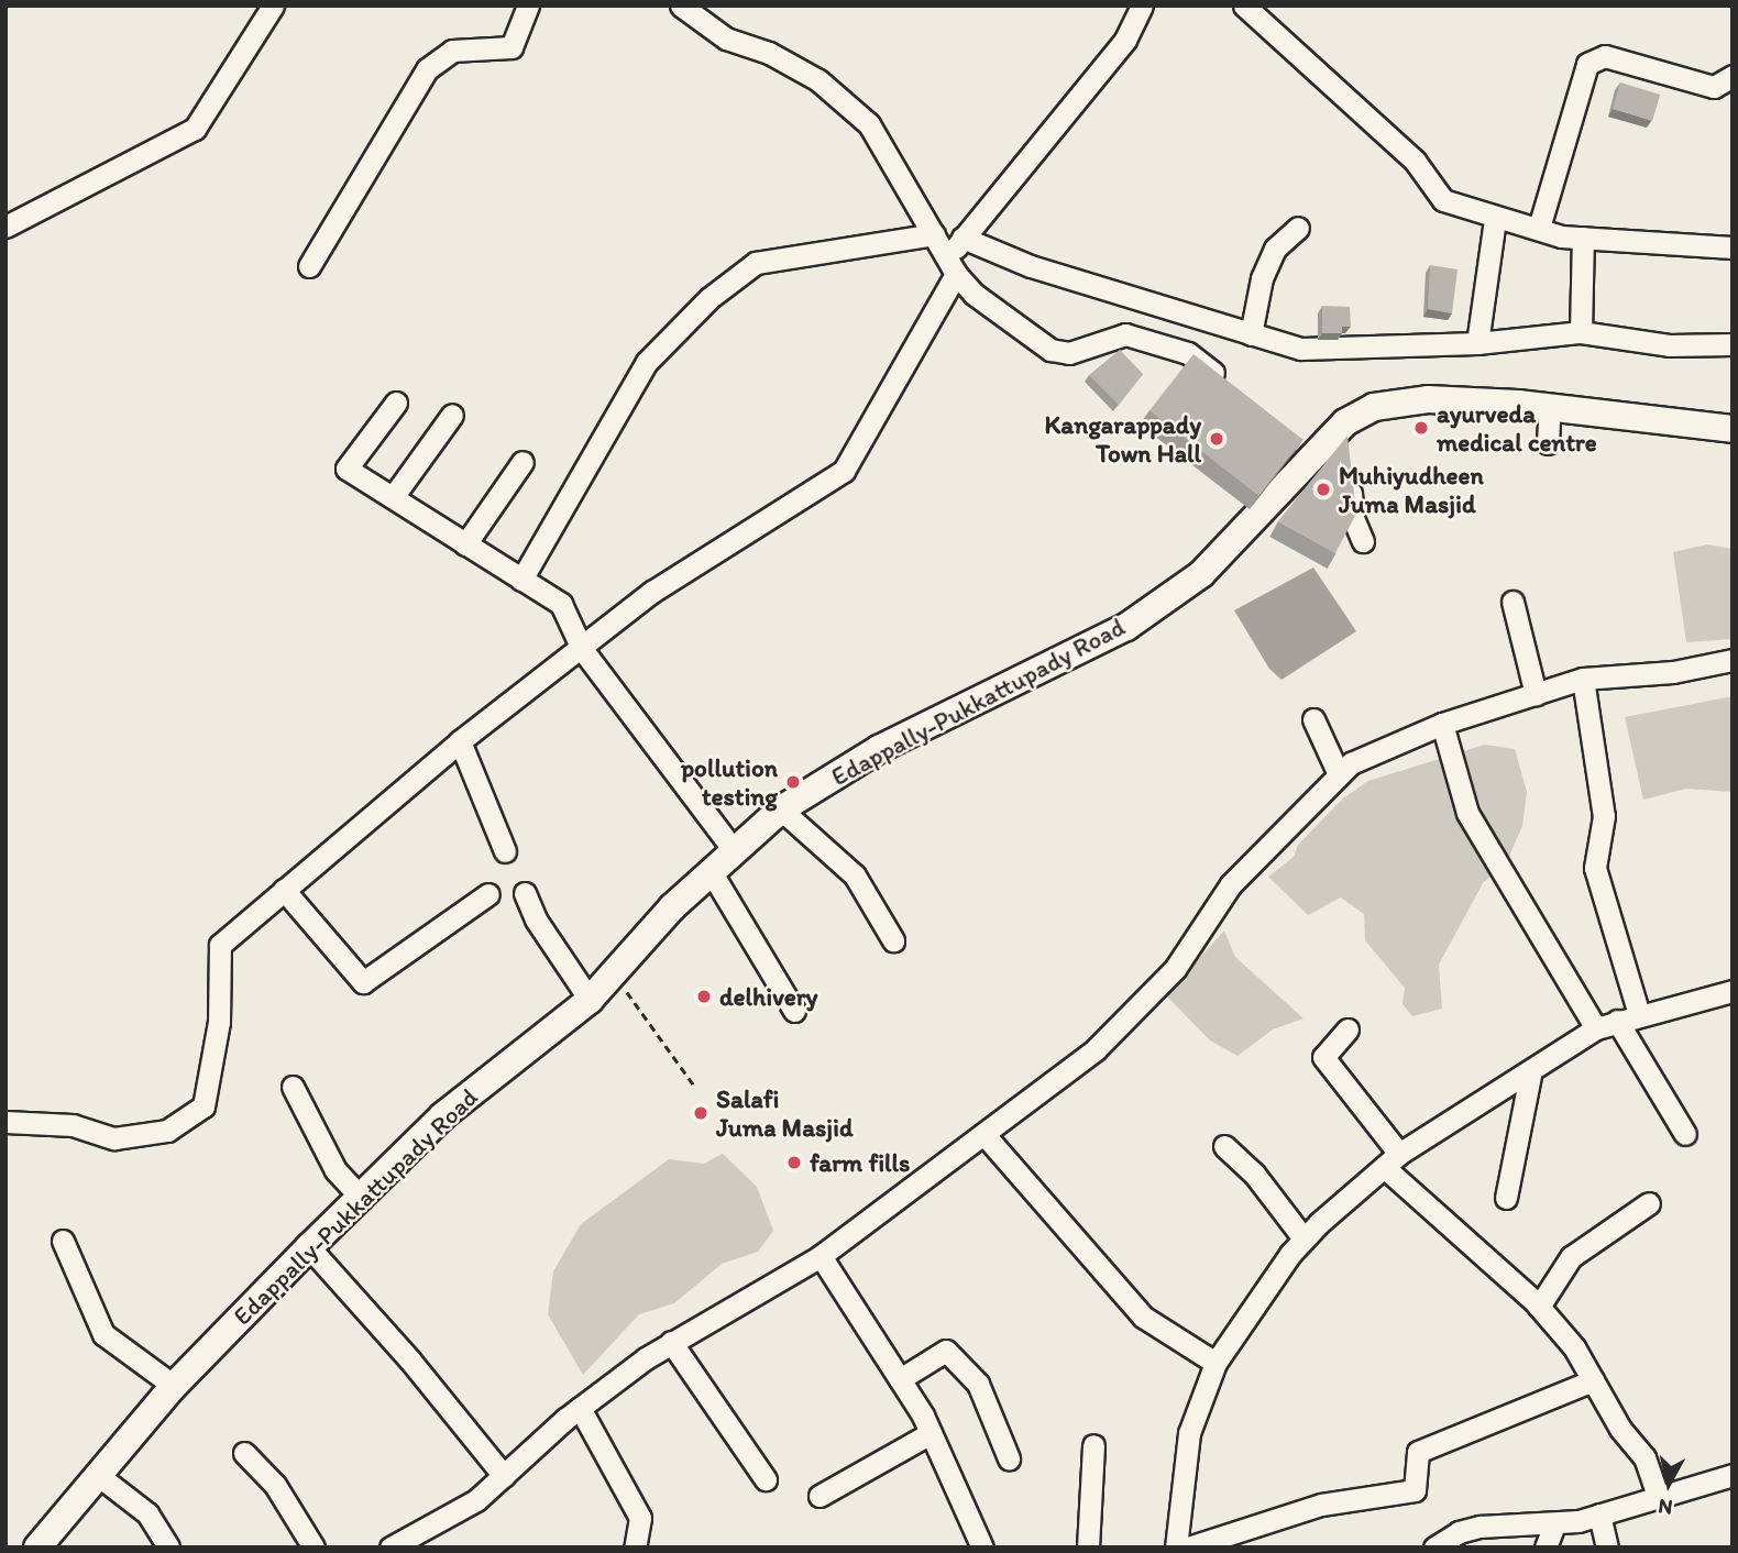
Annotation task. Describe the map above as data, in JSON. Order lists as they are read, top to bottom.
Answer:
{
  "streets": {
    "main road": ["Edappally-Pukkattupady Road"]
  },
  "places": [
    "ayurveda medical centre",
    "Kangarappady Town Hall",
    "Muhiyudheen Juma Masjid",
    "pollution testing",
    "delhivery",
    "Salafi Juma Masjid",
    "farm fills"
  ],
  "north": "bottom"
}
